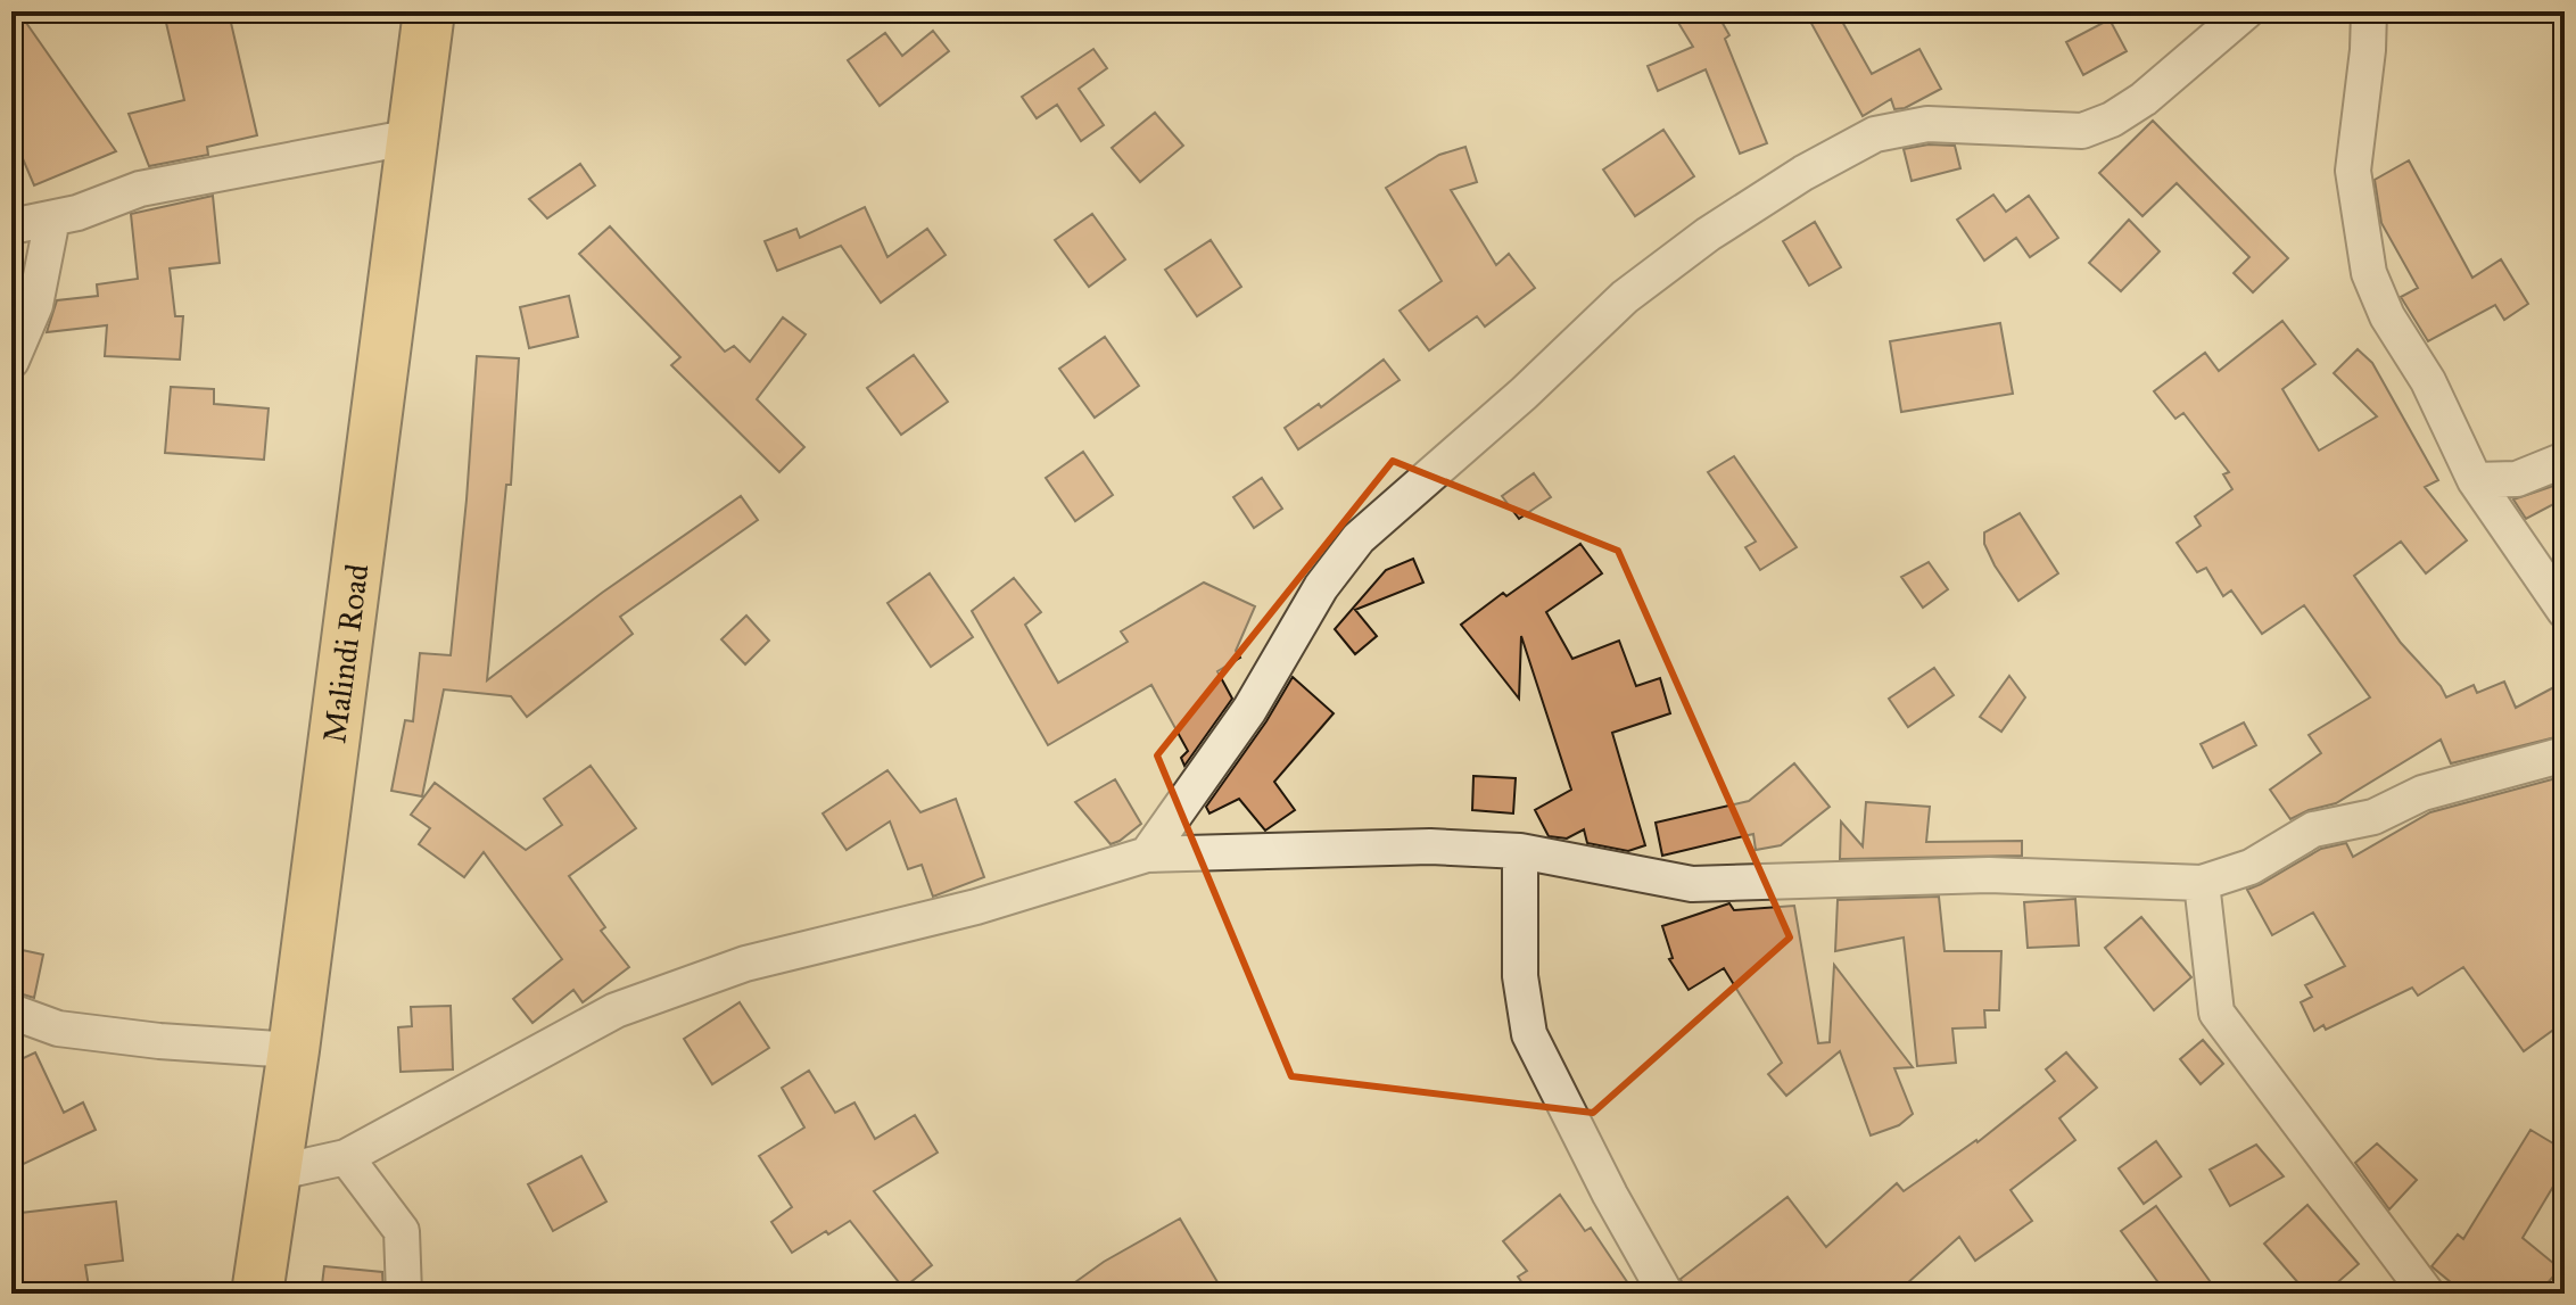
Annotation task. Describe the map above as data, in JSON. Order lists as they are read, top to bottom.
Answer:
{
  "streets": {
    "highway": ["Malindi Road"]
  }
}
